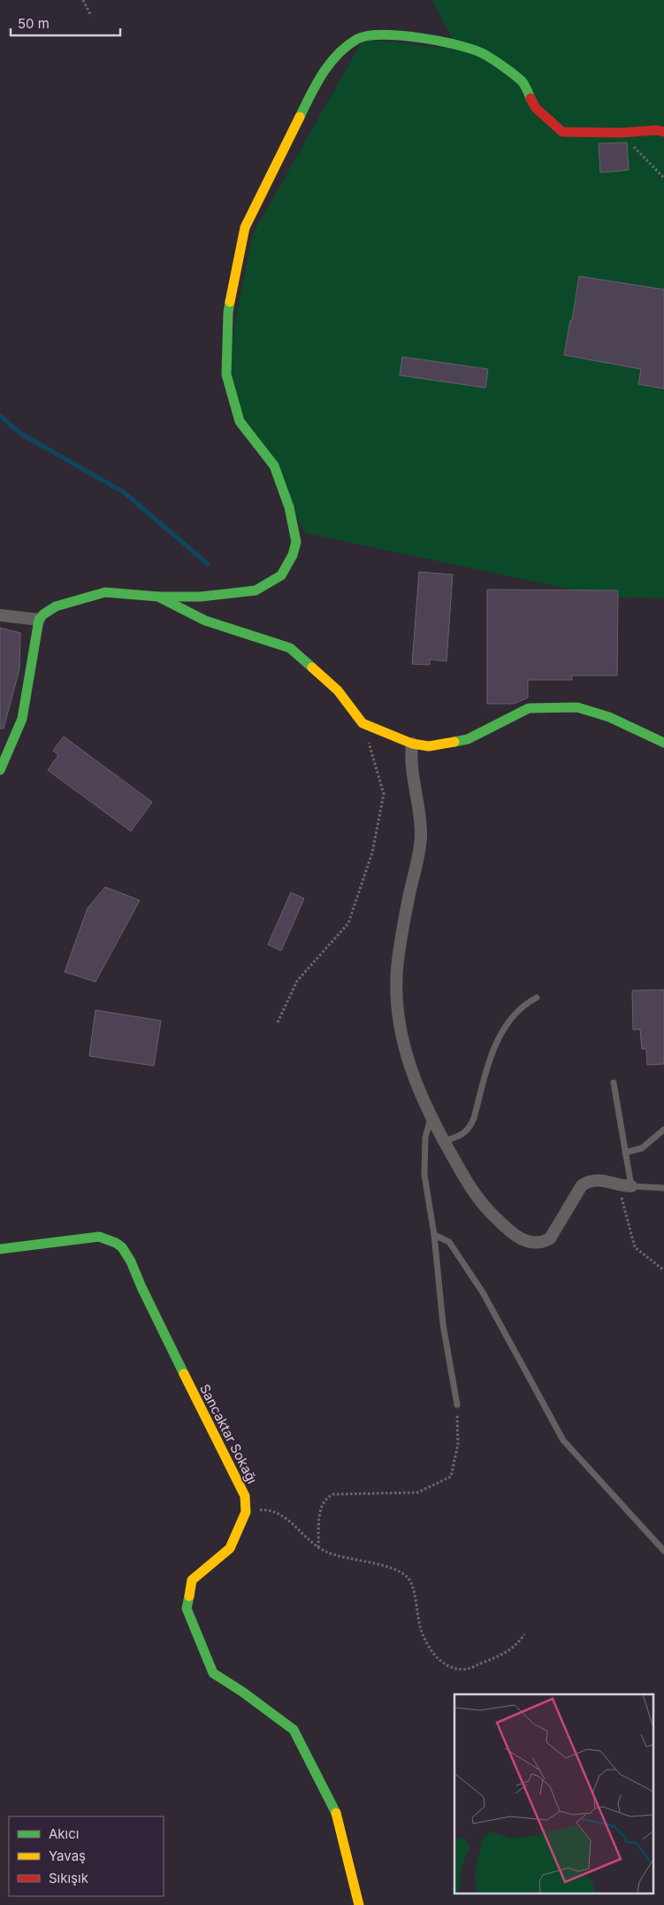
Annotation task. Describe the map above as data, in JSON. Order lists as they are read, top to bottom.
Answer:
{
  "streets": {
    "street": ["Sancaktar Sokağı"]
  },
  "legend": ["Akıcı", "Yavaş", "Sıkışık"],
  "scale_bar": "50 m"
}
